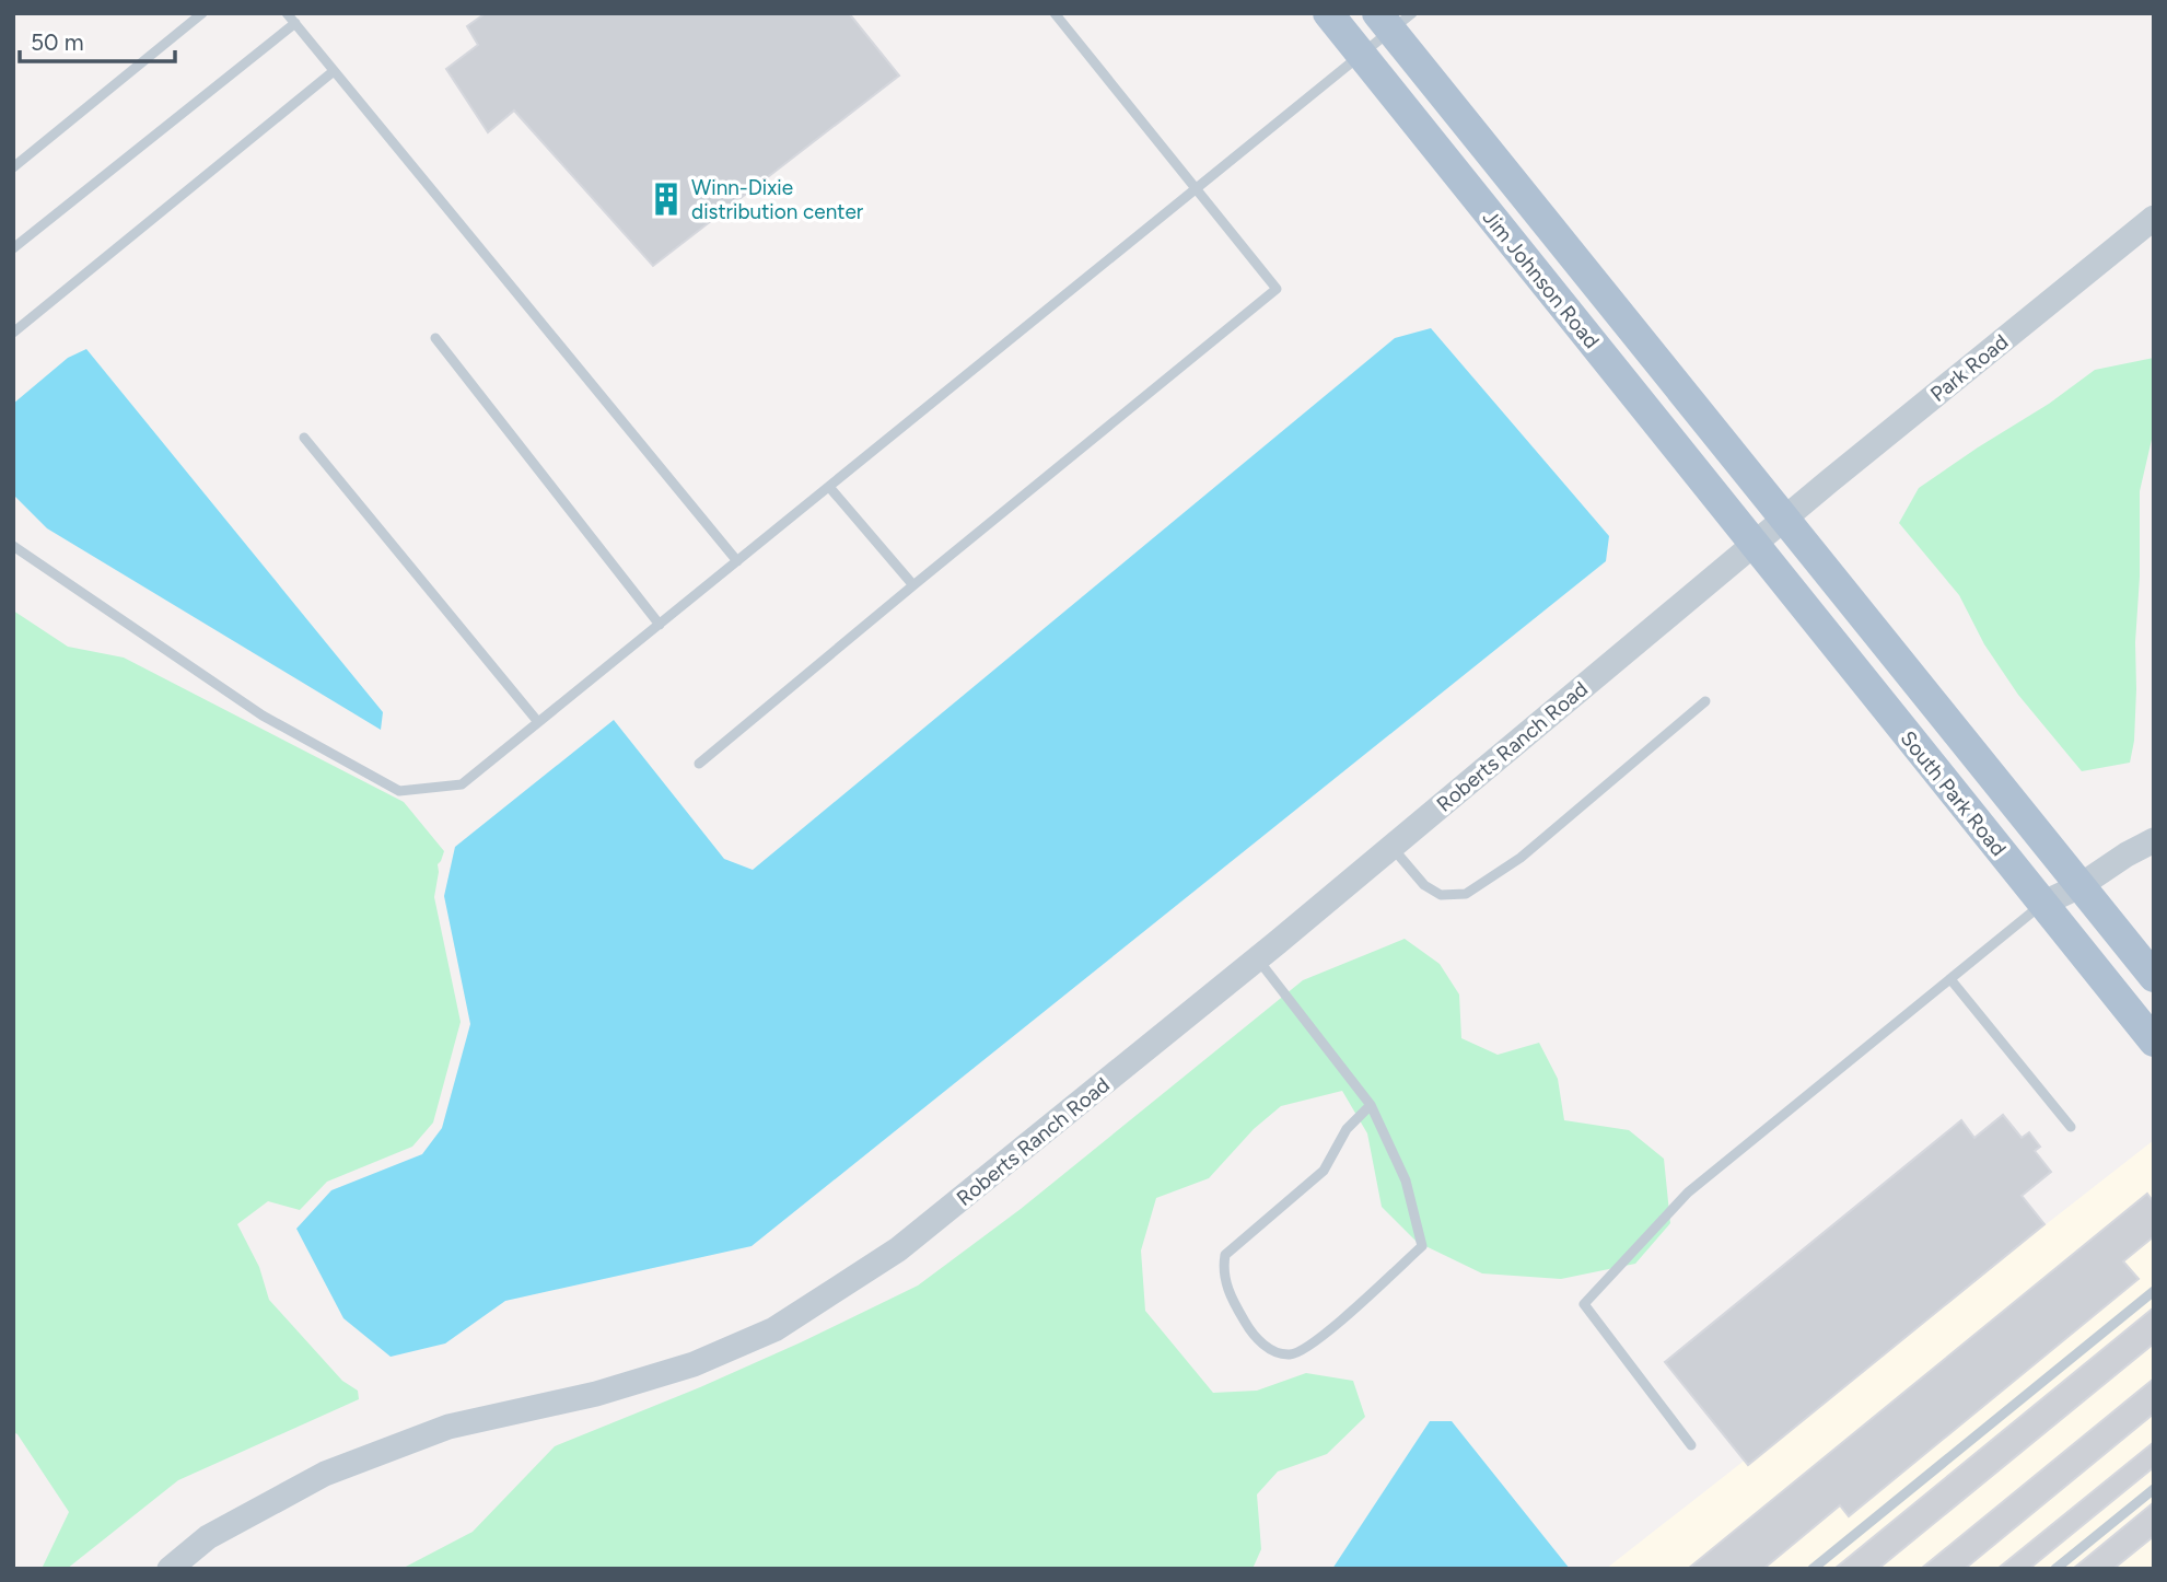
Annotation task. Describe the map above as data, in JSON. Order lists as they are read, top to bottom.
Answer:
{
  "streets": {
    "main road": ["Jim Johnson Road", "South Park Road"],
    "street": ["Park Road", "Roberts Ranch Road"]
  },
  "crossings": [
    ["Jim Johnson Road", "Park Road"],
    ["Jim Johnson Road", "Roberts Ranch Road"],
    ["Jim Johnson Road", "South Park Road"],
    ["Park Road", "Roberts Ranch Road"],
    ["Park Road", "South Park Road"],
    ["Roberts Ranch Road", "South Park Road"]
  ],
  "places": {
    "building": ["Winn-Dixie distribution center"]
  },
  "scale_bar": "50 m"
}
